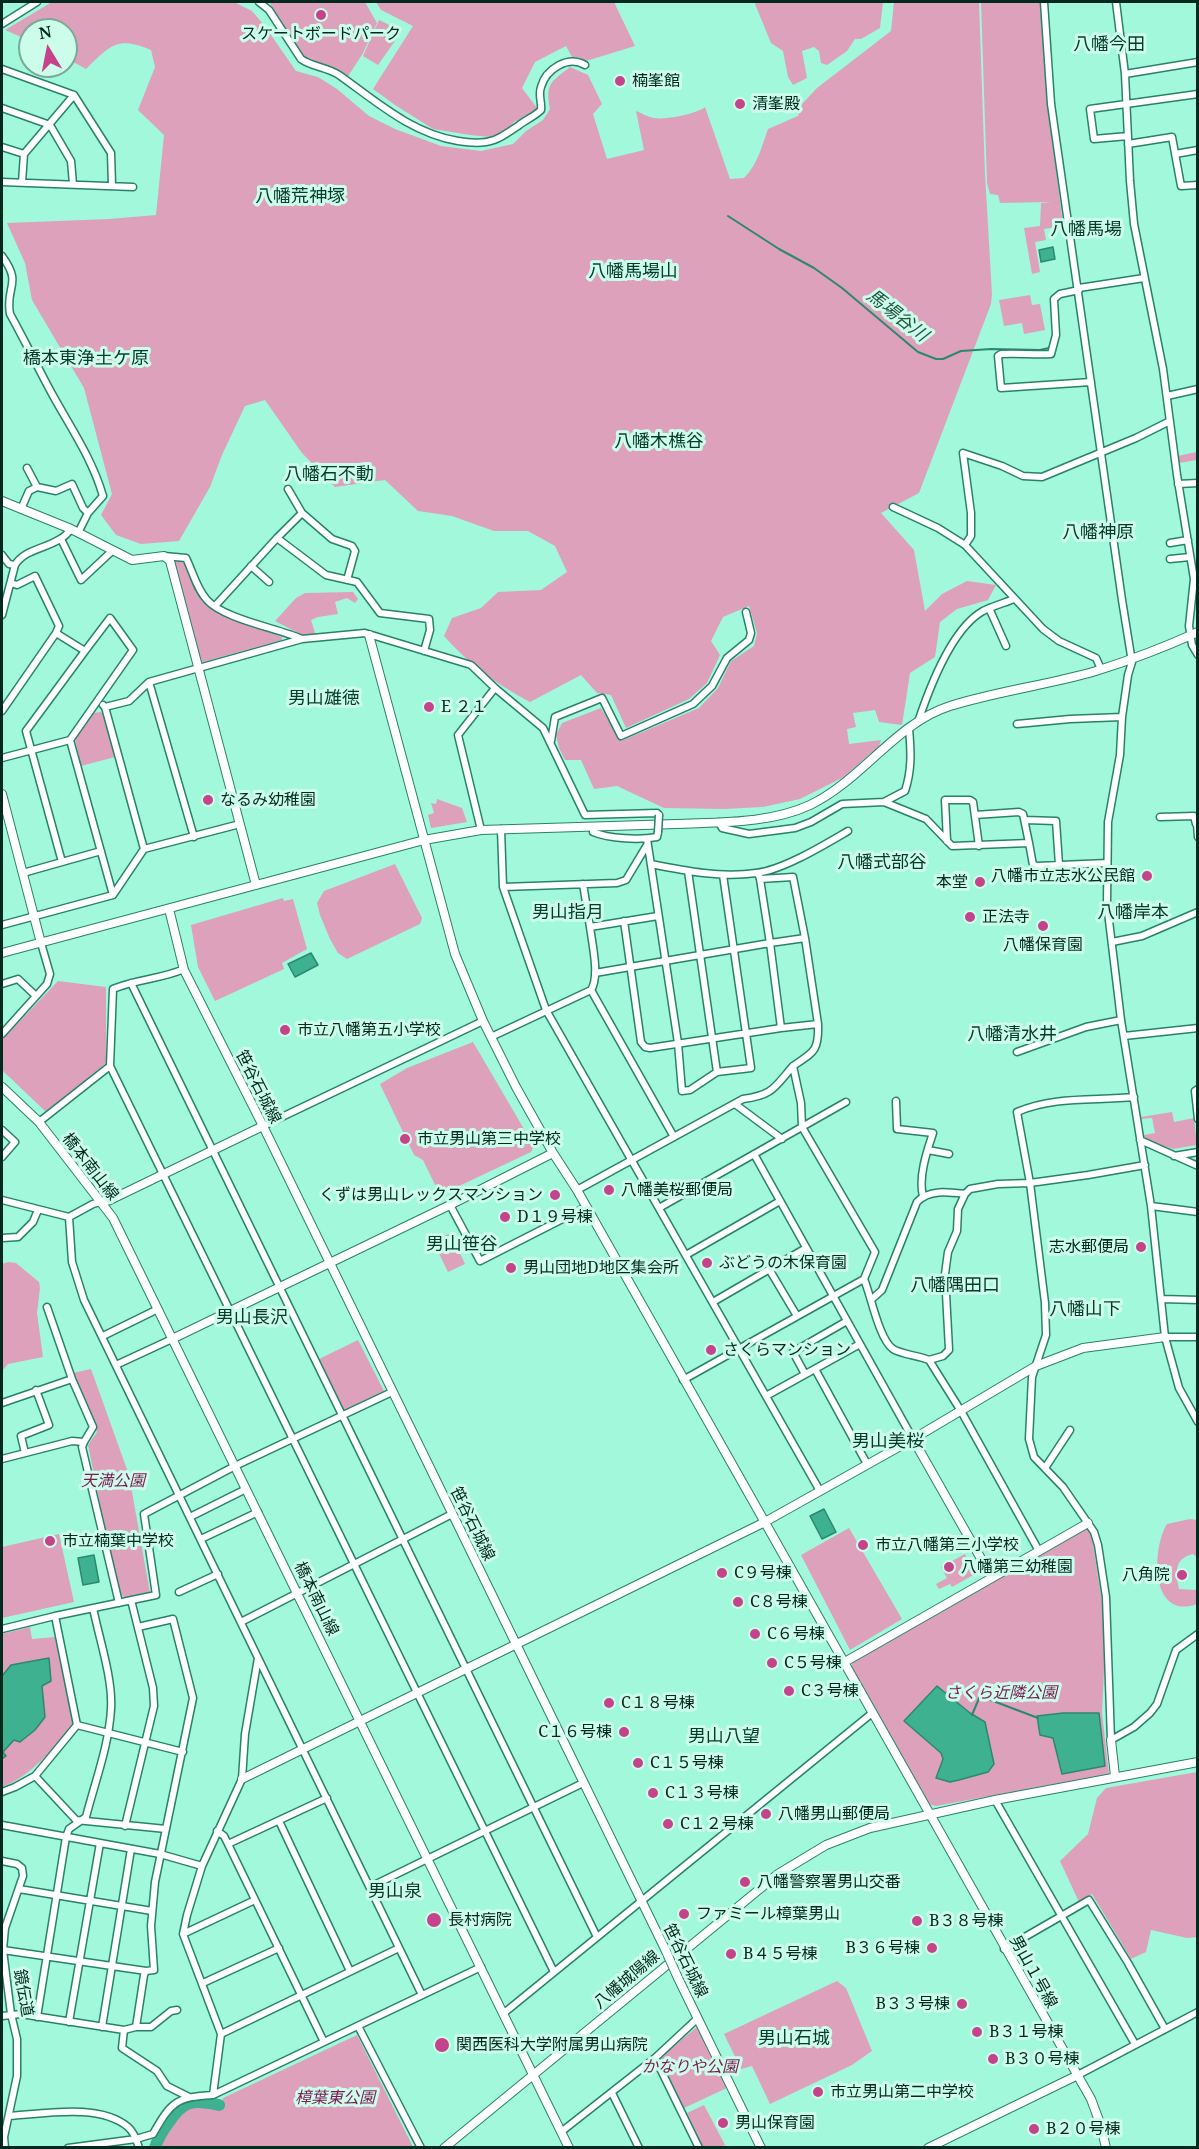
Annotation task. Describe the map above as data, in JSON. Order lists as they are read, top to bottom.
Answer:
{
  "streets": {
    "street": [
      "笹谷石城線",
      "橋本南山線",
      "男山１号線",
      "八幡城陽線",
      "鏡伝道"
    ]
  },
  "crossings": [
    ["橋本南山線", "八幡城陽線"],
    ["男山１号線", "八幡城陽線"]
  ],
  "districts": [
    "八幡今田",
    "八幡荒神塚",
    "八幡馬場",
    "八幡馬場山",
    "橋本東浄土ケ原",
    "八幡木樵谷",
    "八幡石不動",
    "八幡神原",
    "男山雄徳",
    "八幡式部谷",
    "男山指月",
    "八幡岸本",
    "八幡清水井",
    "男山笹谷",
    "八幡隅田口",
    "八幡山下",
    "男山長沢",
    "男山美桜",
    "男山八望",
    "男山泉",
    "男山石城"
  ],
  "water": ["馬場谷川"],
  "parks": [
    "天満公園",
    "さくら近隣公園",
    "かなりや公園",
    "樟葉東公園"
  ],
  "places": [
    "スケートボードパーク",
    "楠峯館",
    "清峯殿",
    "E ２１",
    "なるみ幼稚園",
    "八幡市立志水公民館",
    "本堂",
    "正法寺",
    "八幡保育園",
    "市立八幡第五小学校",
    "市立男山第三中学校",
    "八幡美桜郵便局",
    "くずは男山レックスマンション",
    "D１９号棟",
    "志水郵便局",
    "ぶどうの木保育園",
    "男山団地D地区集会所",
    "さくらマンション",
    "市立楠葉中学校",
    "市立八幡第三小学校",
    "八幡第三幼稚園",
    "C９号棟",
    "八角院",
    "C８号棟",
    "C６号棟",
    "C５号棟",
    "C３号棟",
    "C１８号棟",
    "C１６号棟",
    "C１５号棟",
    "C１３号棟",
    "八幡男山郵便局",
    "C１２号棟",
    "八幡警察署男山交番",
    "ファミール樟葉男山",
    "長村病院",
    "B３８号棟",
    "B３６号棟",
    "B４５号棟",
    "B３３号棟",
    "B３１号棟",
    "関西医科大学附属男山病院",
    "B３０号棟",
    "市立男山第二中学校",
    "男山保育園",
    "B２０号棟"
  ],
  "north": "top"
}
